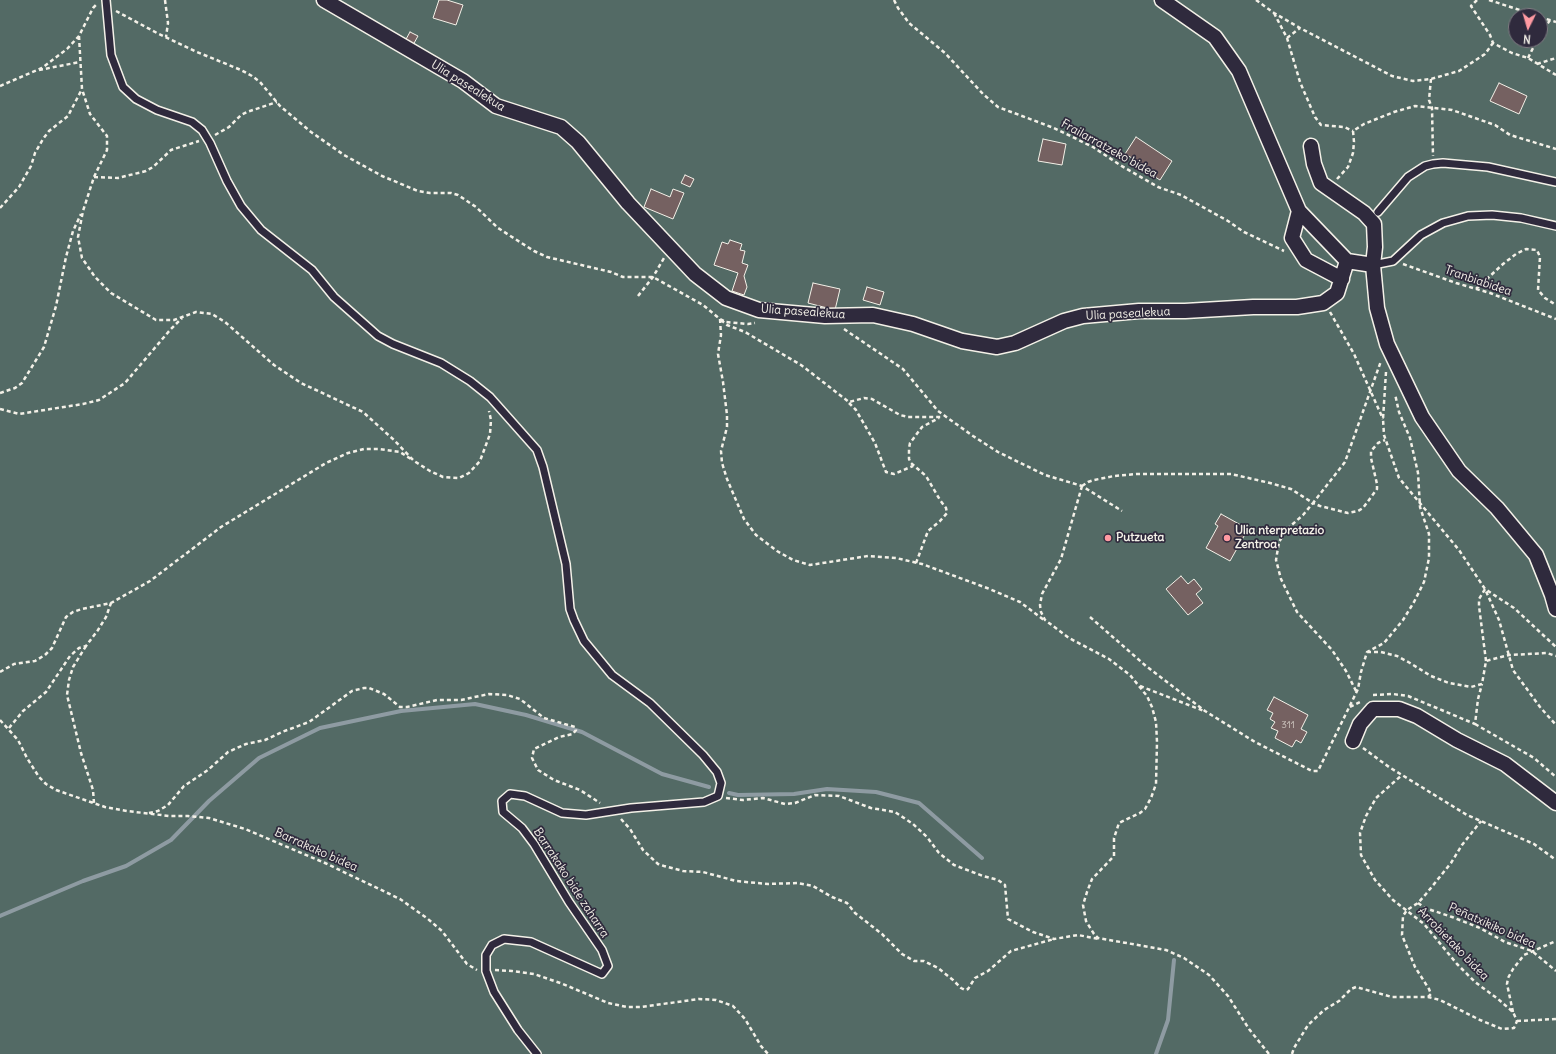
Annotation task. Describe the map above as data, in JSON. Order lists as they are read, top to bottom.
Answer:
{
  "streets": {
    "street": ["Ulia pasealekua"],
    "lane": ["Barrakako bide zaharra"],
    "path": [
      "Frailarratzeko bidea",
      "Tranbiabidea",
      "Barrakako bidea",
      "Peñatxikiko bidea",
      "Arrobietako bidea"
    ]
  },
  "crossings": [
    ["Barrakako bidea", "Barrakako bide zaharra"]
  ],
  "places": ["Putzueta", "Ulia nterpretazio Zentroa"],
  "house_numbers": ["311"],
  "north": "bottom"
}
